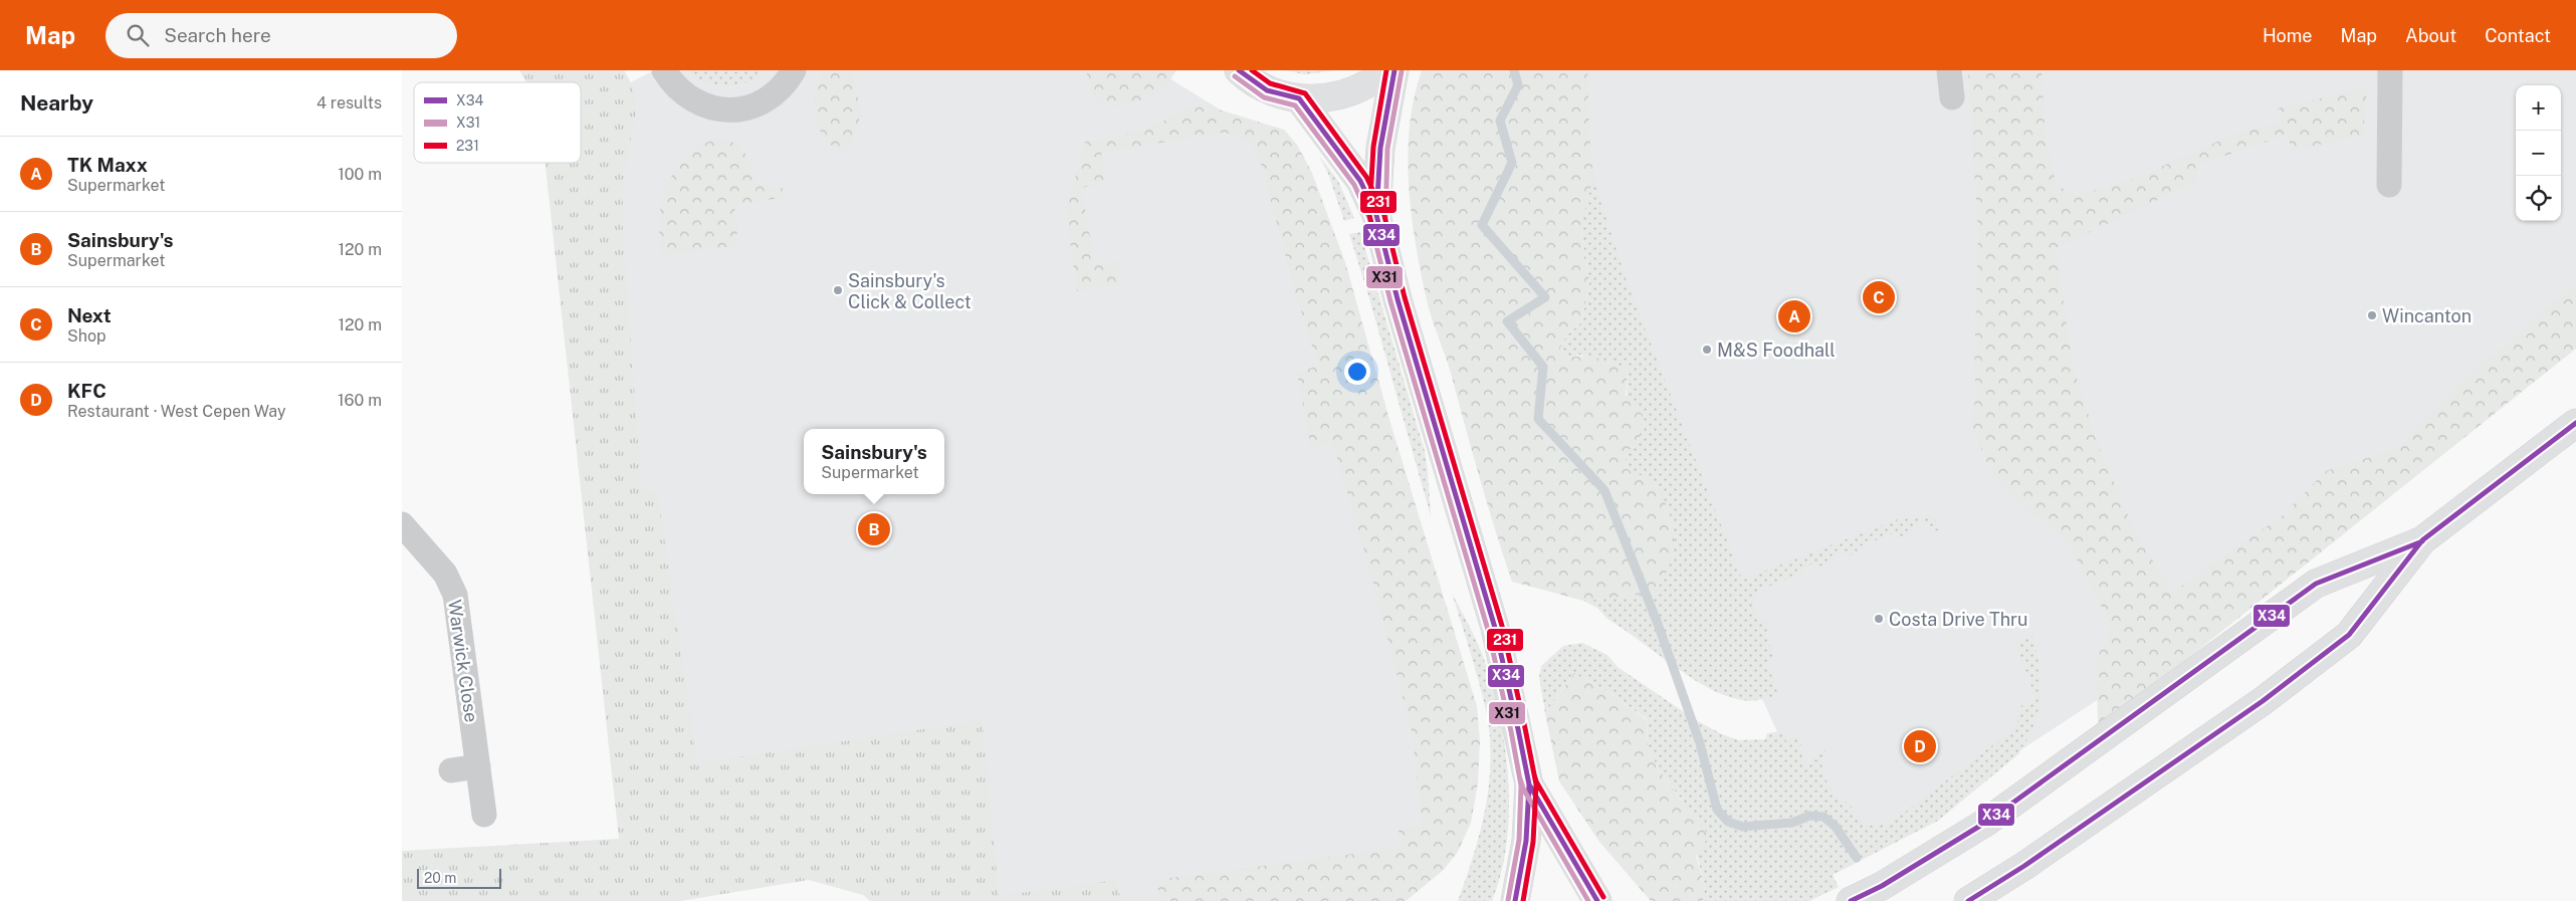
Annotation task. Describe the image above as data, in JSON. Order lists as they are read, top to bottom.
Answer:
{
  "streets": {
    "street": ["Warwick Close"]
  },
  "places": [
    "Sainsbury's Click & Collect",
    "Wincanton",
    "M&S Foodhall",
    "Costa Drive Thru"
  ],
  "lines": ["transit line X34", "transit line 231", "transit line X31"],
  "legend": ["X34", "X31", "231"],
  "scale_bar": "20 m",
  "page": {
    "header": "Map",
    "search": "Search here",
    "nav": [
      "Home",
      "Map",
      "About",
      "Contact"
    ],
    "heading": ["Nearby", "4 results"],
    "map_buttons": ["+", "−"],
    "list": [
      {
        "mark": "A",
        "name": "TK Maxx",
        "note": "Supermarket",
        "value": "100 m"
      },
      {
        "mark": "B",
        "name": "Sainsbury's",
        "note": "Supermarket",
        "value": "120 m"
      },
      {
        "mark": "C",
        "name": "Next",
        "note": "Shop",
        "value": "120 m"
      },
      {
        "mark": "D",
        "name": "KFC",
        "note": "Restaurant · West Cepen Way",
        "value": "160 m"
      }
    ],
    "pins": [
      "C",
      "A",
      "B",
      "D"
    ],
    "popup": ["Sainsbury's", "Supermarket"],
    "scale": "20 m"
  }
}
